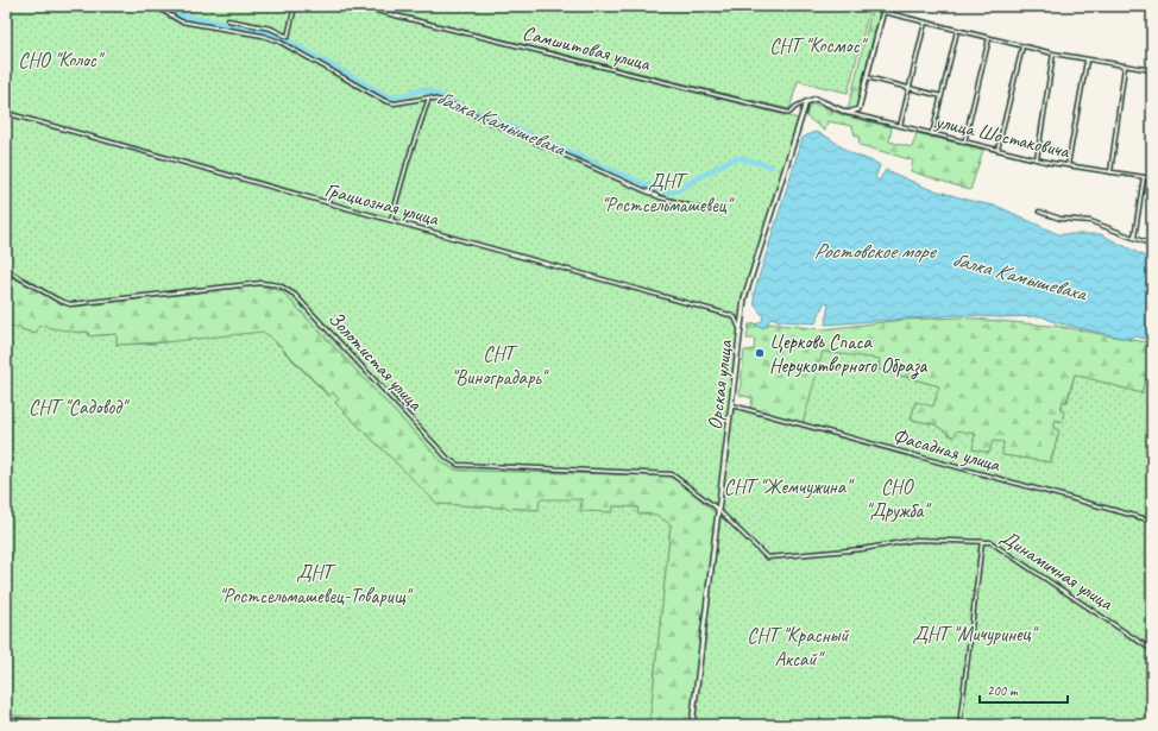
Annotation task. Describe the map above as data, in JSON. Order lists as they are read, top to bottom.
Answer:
{
  "streets": {
    "main road": ["Орская улица"],
    "street": [
      "Самшитовая улица",
      "улица Шостаковича",
      "Грациозная улица",
      "Золотистая улица",
      "Фасадная улица",
      "Динамичная улица"
    ]
  },
  "crossings": [
    ["Самшитовая улица", "Орская улица"],
    ["Грациозная улица", "Орская улица"],
    ["Золотистая улица", "Орская улица"],
    ["Золотистая улица", "Динамичная улица"],
    ["Орская улица", "Фасадная улица"]
  ],
  "water": ["балка Камышеваха", "Ростовское море"],
  "parks": [
    "СНТ \"Космос\"",
    "СНО \"Колос\"",
    "ДНТ \"Ростсельмашевец\"",
    "СНТ \"Виноградарь\"",
    "СНТ \"Садовод\"",
    "СНТ \"Жемчужина\"",
    "СНО \"Дружба\"",
    "ДНТ \"Ростсельмашевец-Товарищ\"",
    "ДНТ \"Мичуринец\"",
    "СНТ \"Красный Аксай\""
  ],
  "places": ["Церковь Спаса Нерукотворного Образа"],
  "scale_bar": "200 m"
}
